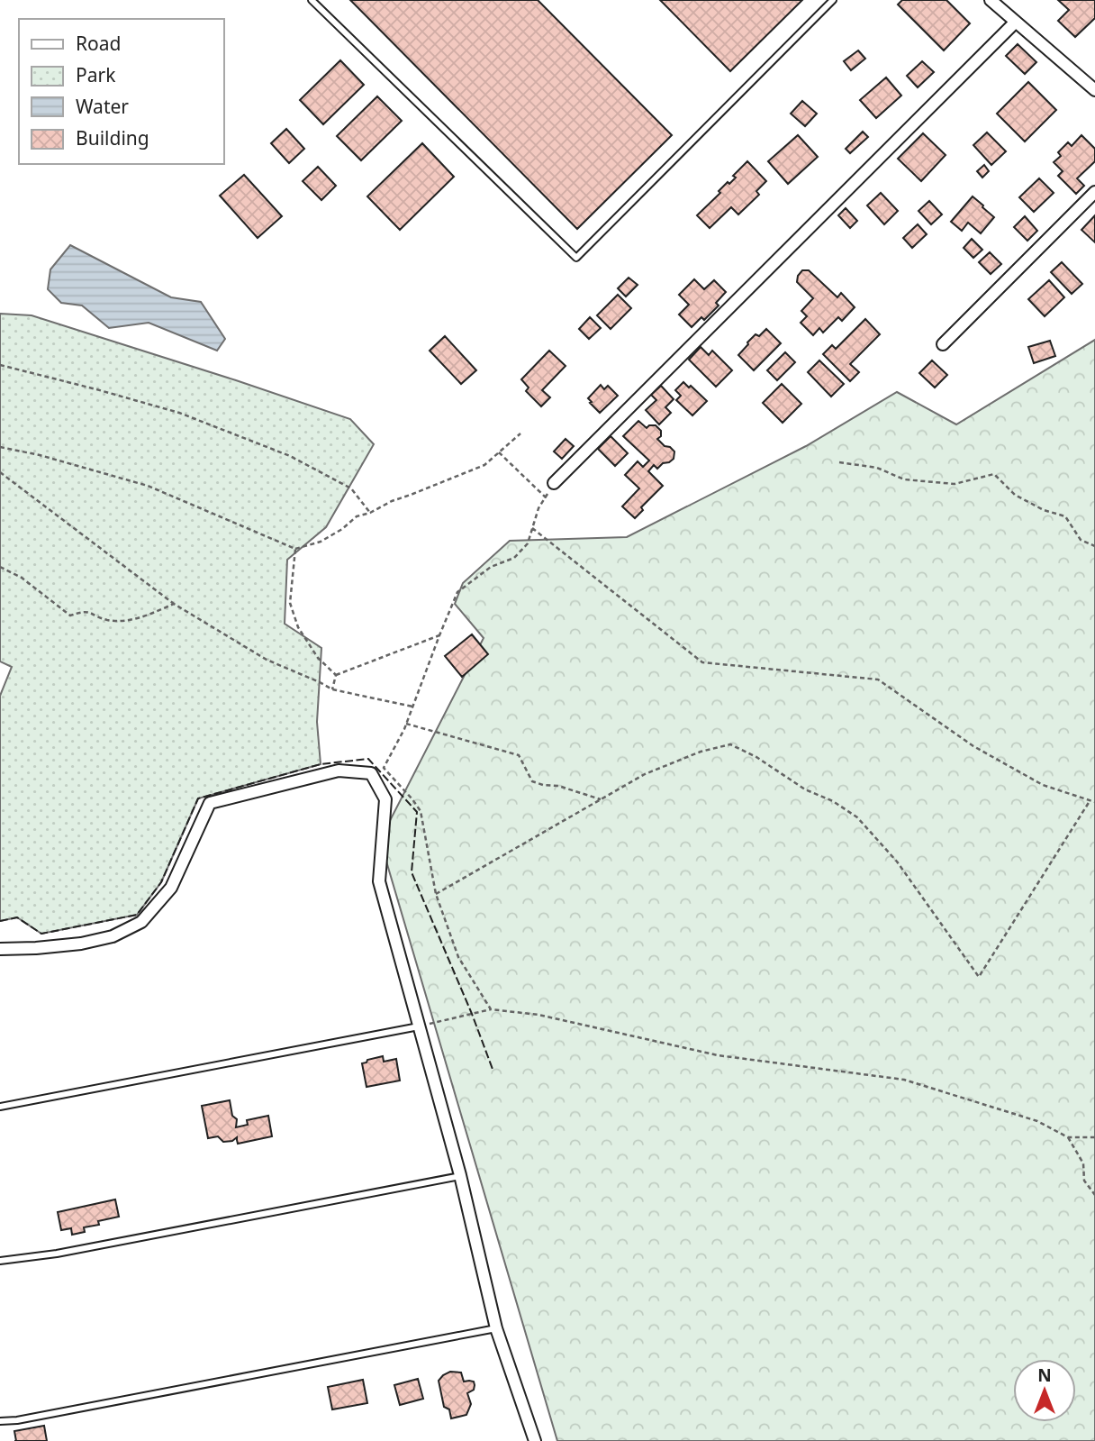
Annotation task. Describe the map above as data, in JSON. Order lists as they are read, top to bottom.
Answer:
{
  "legend": [
    "Road",
    "Park",
    "Water",
    "Building"
  ],
  "north": "top"
}
